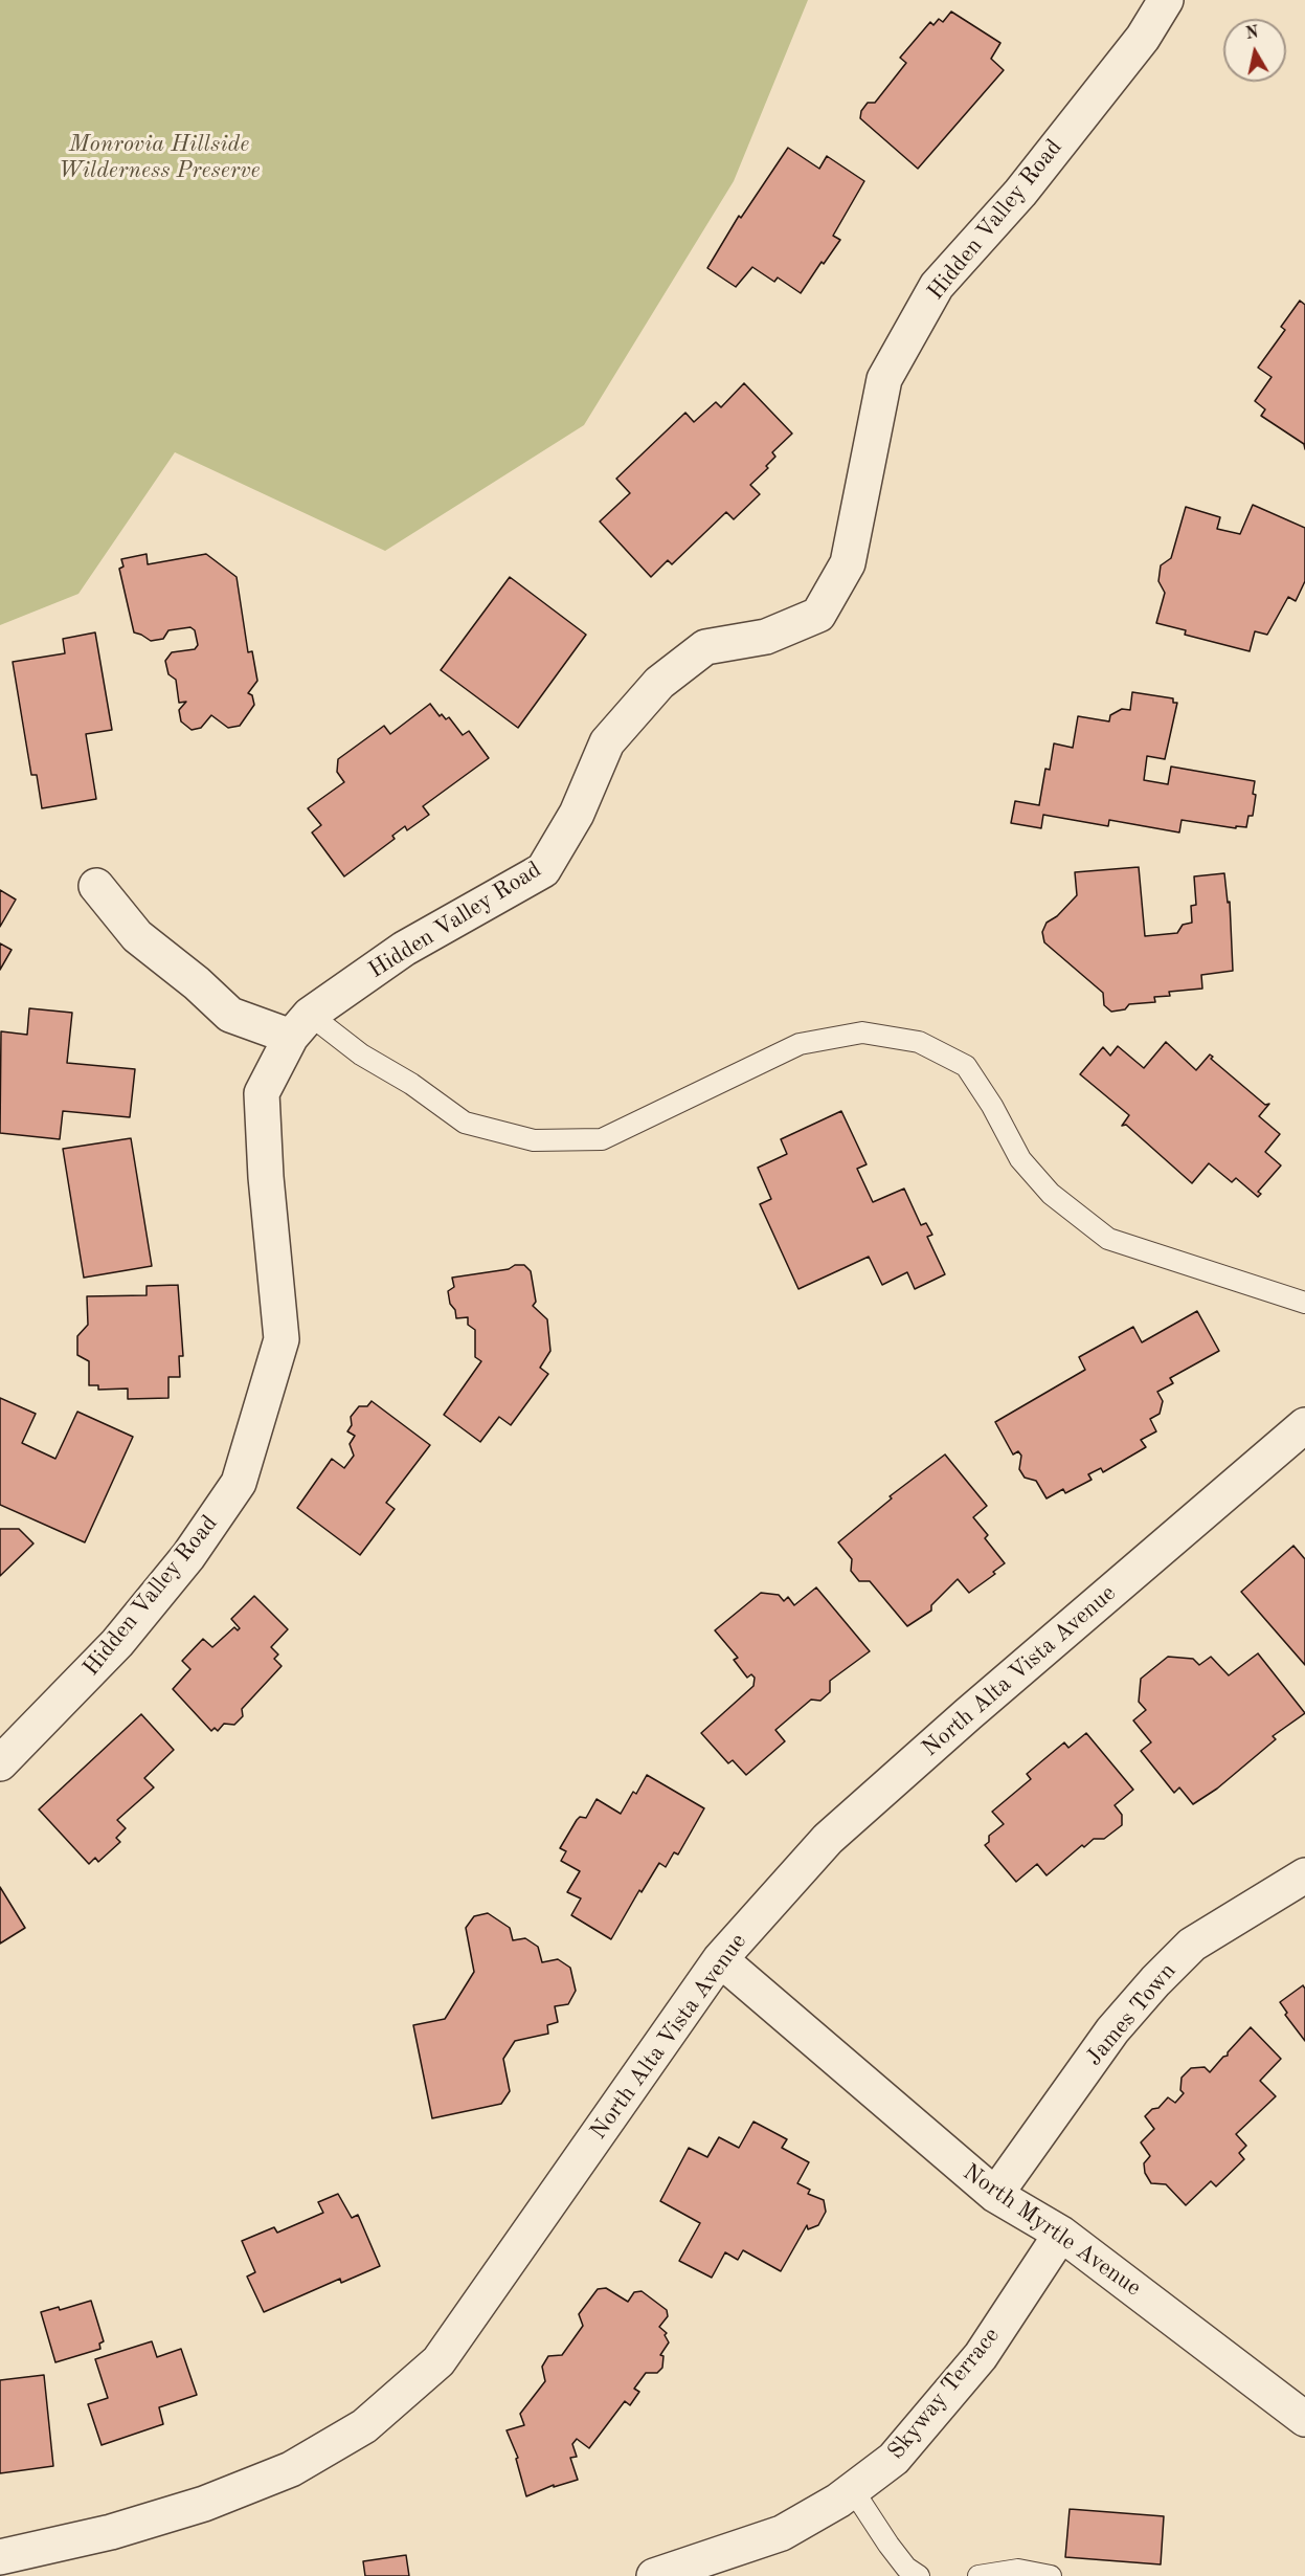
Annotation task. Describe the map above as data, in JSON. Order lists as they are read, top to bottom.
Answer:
{
  "streets": {
    "street": [
      "Hidden Valley Road",
      "North Alta Vista Avenue",
      "James Town",
      "North Myrtle Avenue",
      "Skyway Terrace"
    ]
  },
  "crossings": [
    ["North Alta Vista Avenue", "North Myrtle Avenue"],
    ["James Town", "North Myrtle Avenue"],
    ["North Myrtle Avenue", "Skyway Terrace"]
  ],
  "parks": ["Monrovia Hillside Wilderness Preserve"],
  "north": "top"
}
